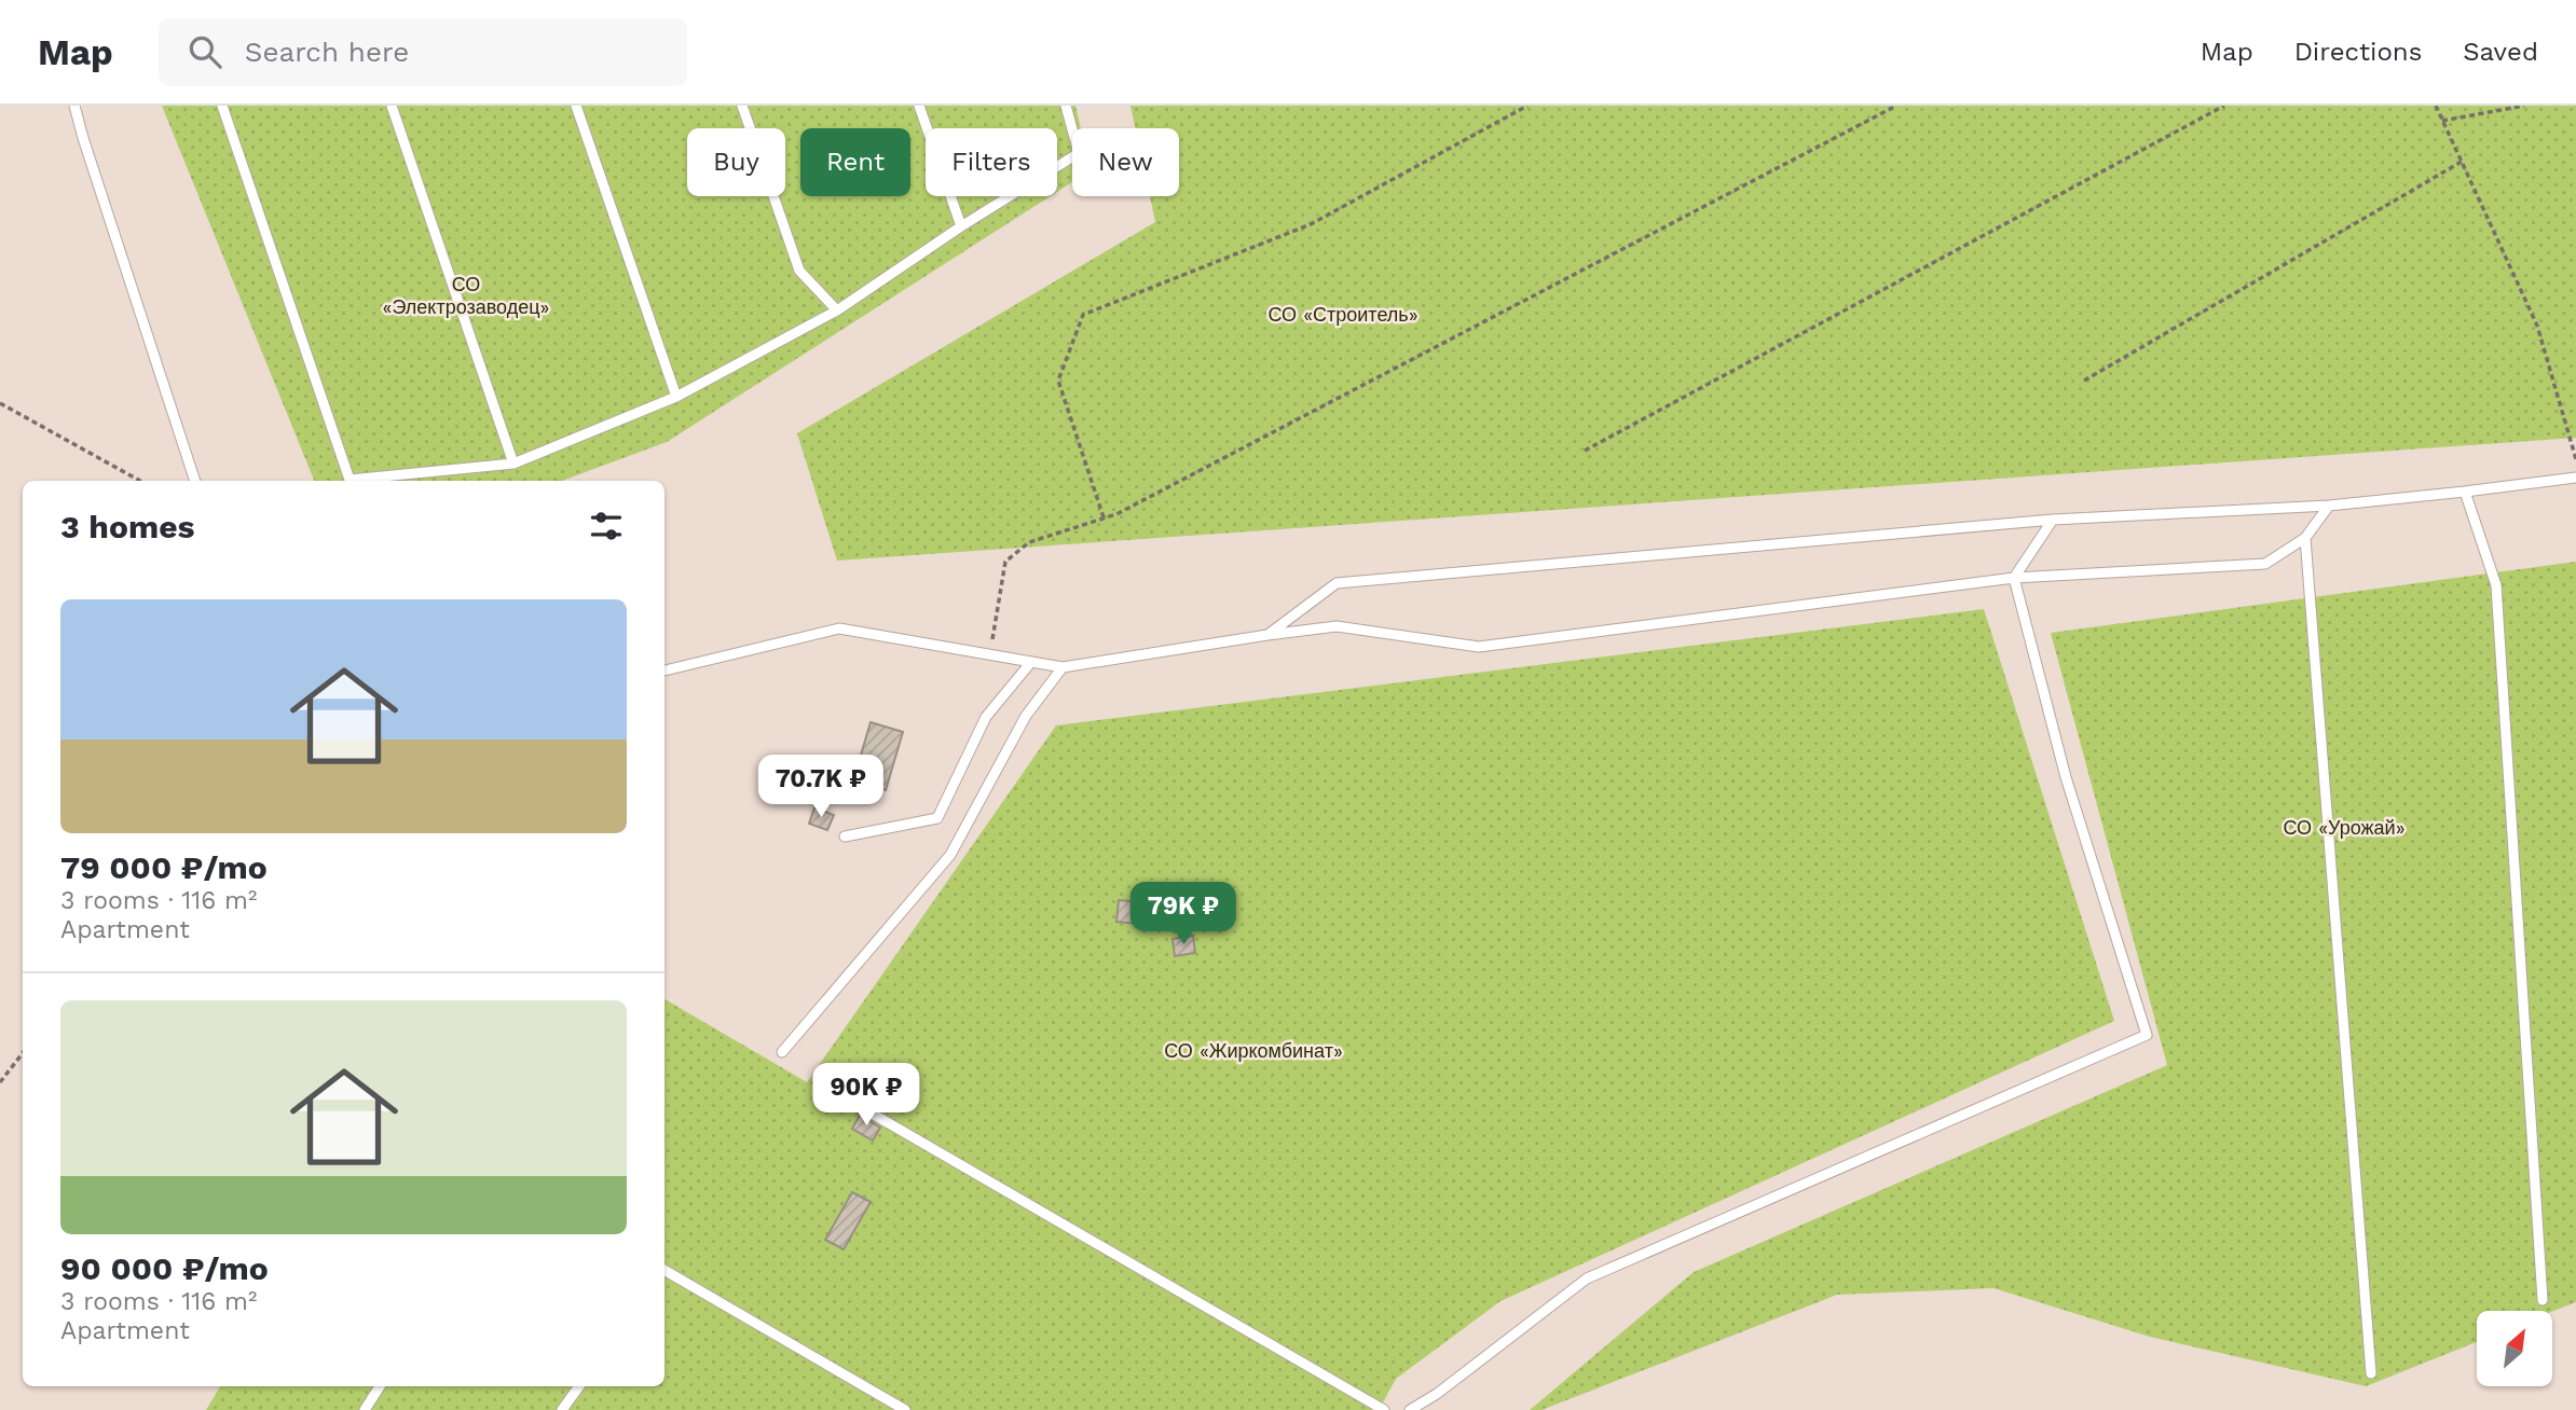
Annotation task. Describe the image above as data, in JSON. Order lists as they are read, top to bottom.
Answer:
{
  "parks": [
    "СО «Электрозаводец»",
    "СО «Строитель»",
    "СО «Урожай»",
    "СО «Жиркомбинат»"
  ],
  "north": "top right",
  "page": {
    "header": "Map",
    "search": "Search here",
    "nav": ["Map", "Directions", "Saved"],
    "chip": [
      "Buy",
      "Rent",
      "Filters",
      "New"
    ],
    "heading": "3 homes",
    "list": [
      {
        "name": "79 000 ₽/mo",
        "note": "3 rooms · 116 m² · Apartment"
      },
      {
        "name": "90 000 ₽/mo",
        "note": "3 rooms · 116 m² · Apartment"
      }
    ],
    "price": ["70.7K ₽", "79K ₽", "90K ₽"]
  }
}
